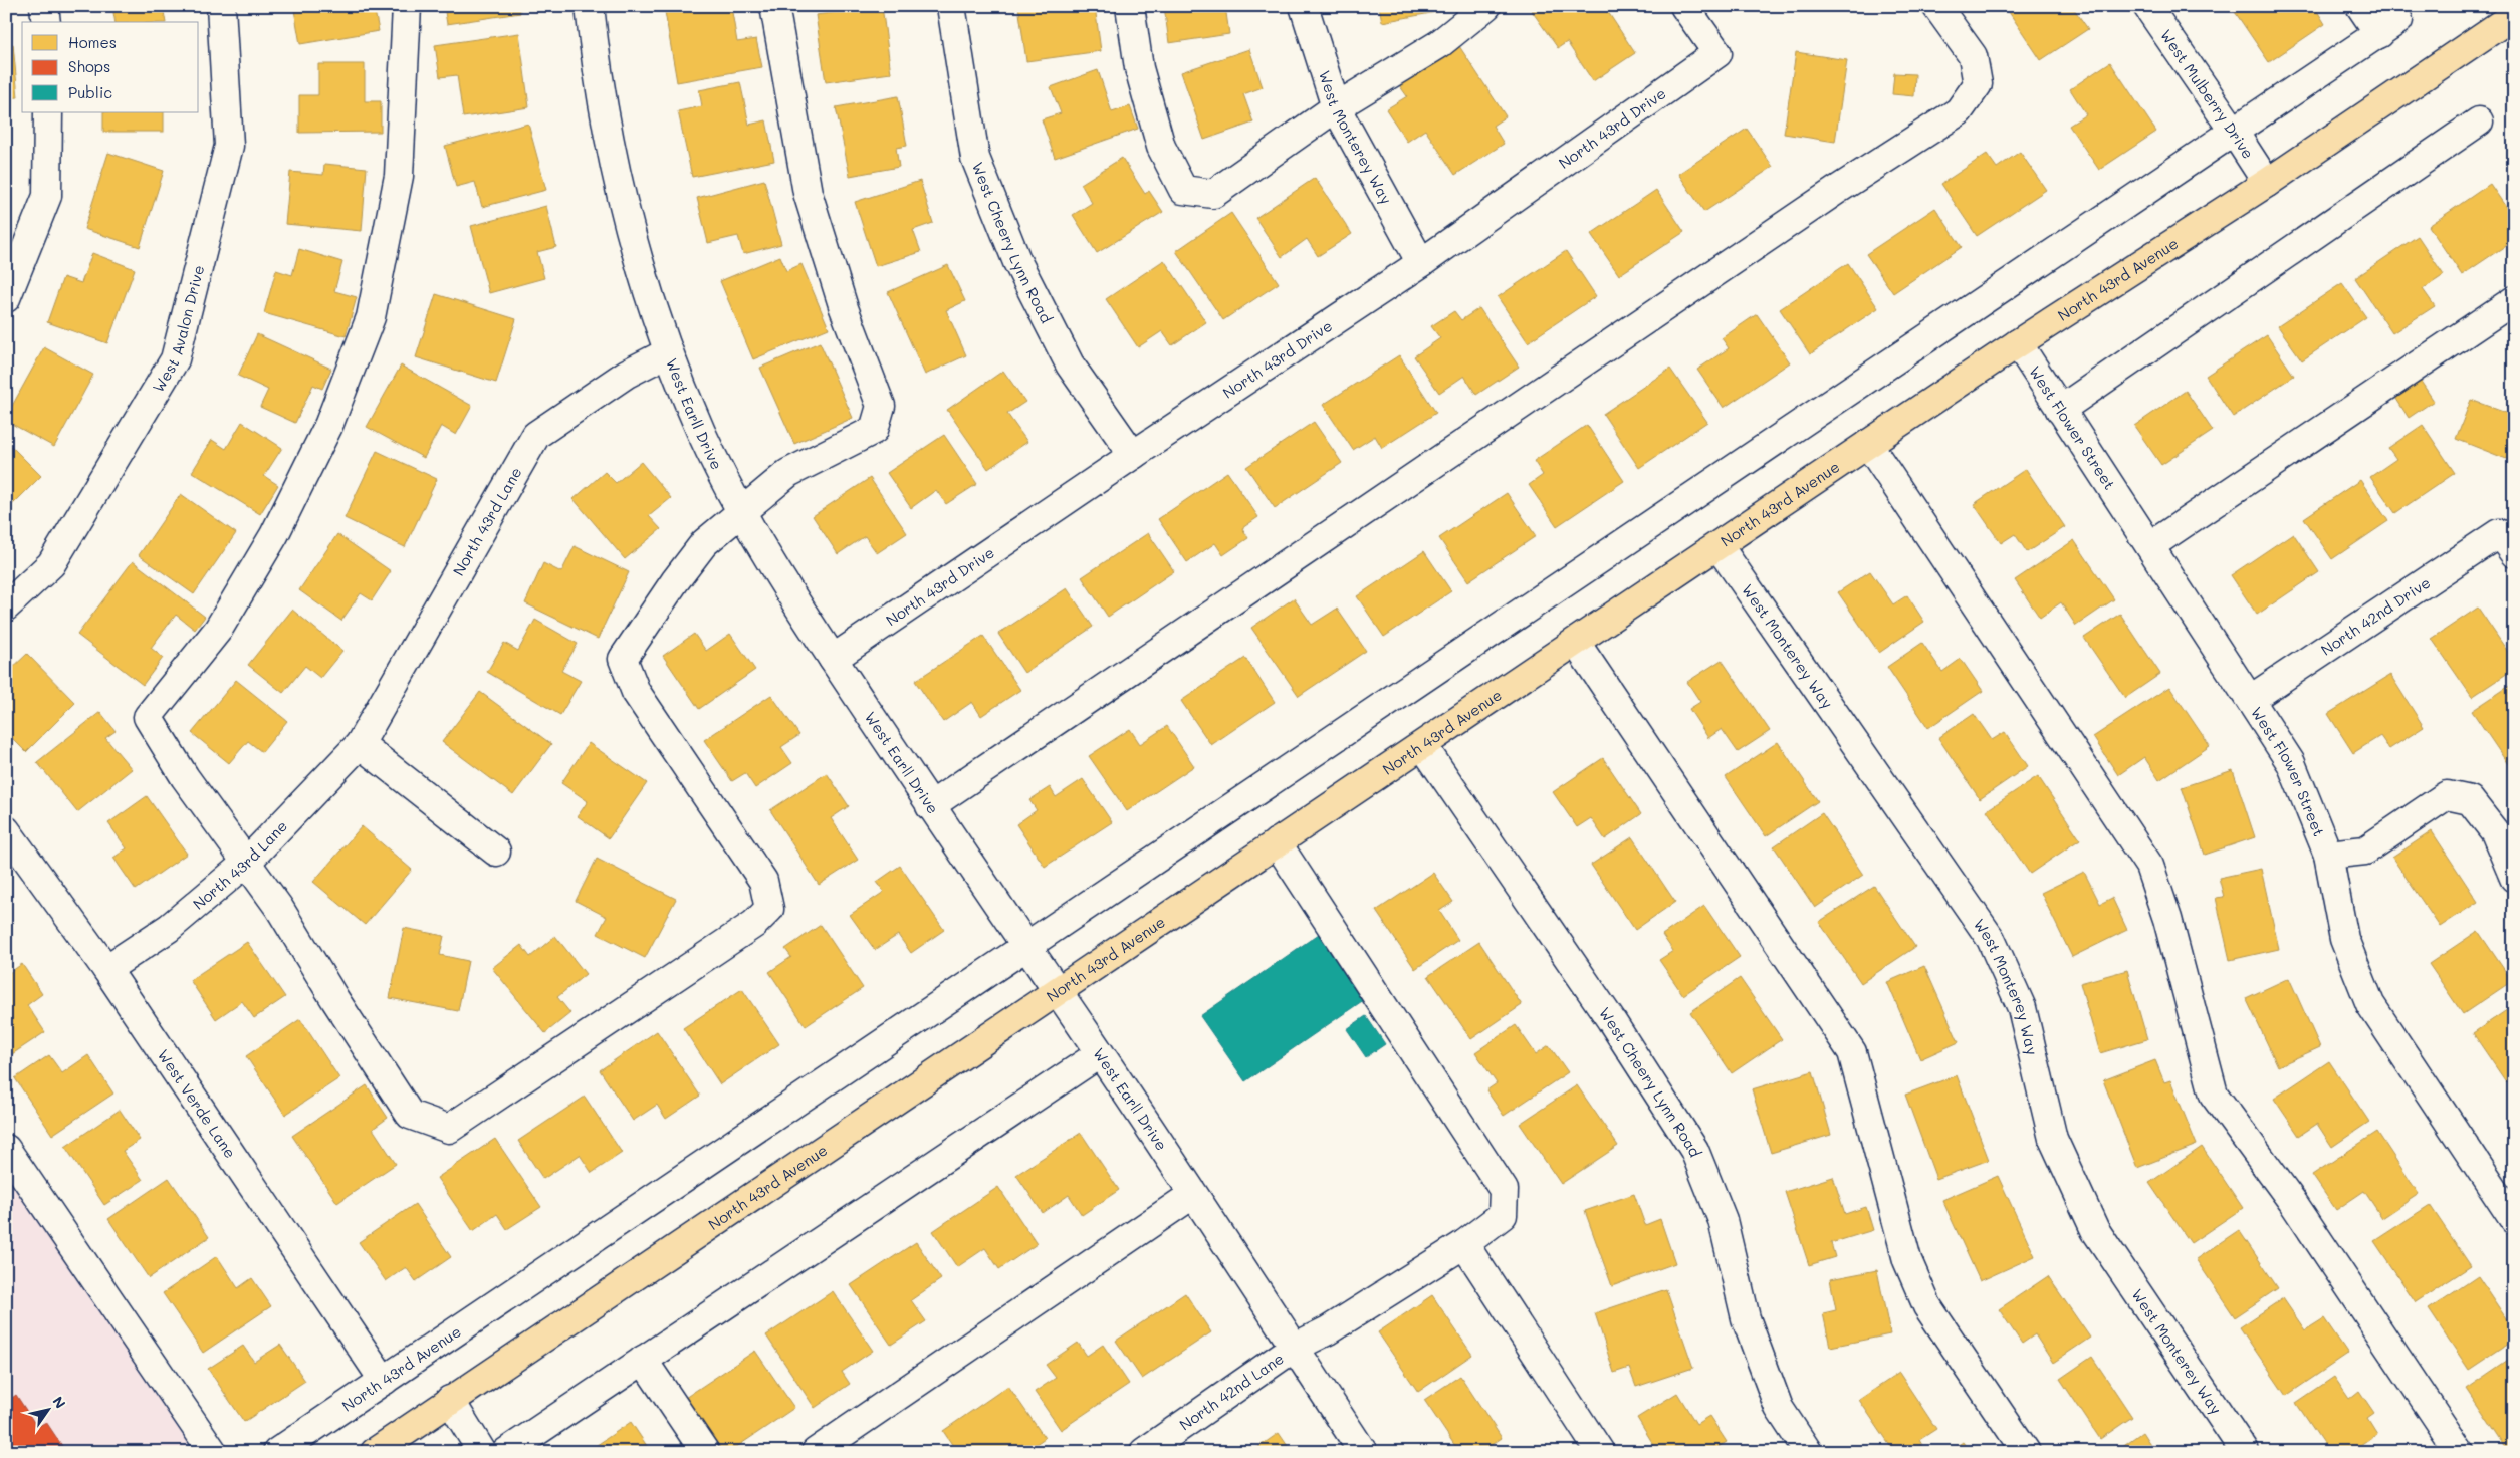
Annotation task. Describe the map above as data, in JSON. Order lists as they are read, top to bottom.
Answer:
{
  "streets": {
    "main road": ["North 43rd Avenue"],
    "street": [
      "West Mulberry Drive",
      "North 43rd Drive",
      "West Monterey Way",
      "West Cheery Lynn Road",
      "West Avalon Drive",
      "West Earll Drive",
      "West Flower Street",
      "North 43rd Lane",
      "North 42nd Drive",
      "West Verde Lane",
      "North 42nd Lane"
    ]
  },
  "crossings": [
    ["West Mulberry Drive", "North 43rd Avenue"],
    ["North 43rd Drive", "West Monterey Way"],
    ["North 43rd Drive", "West Cheery Lynn Road"],
    ["North 43rd Drive", "West Earll Drive"],
    ["West Monterey Way", "North 43rd Avenue"],
    ["West Cheery Lynn Road", "North 43rd Avenue"],
    ["North 43rd Avenue", "West Earll Drive"],
    ["North 43rd Avenue", "West Flower Street"],
    ["North 43rd Avenue", "West Verde Lane"],
    ["North 43rd Avenue", "North 42nd Lane"],
    ["West Earll Drive", "North 43rd Lane"],
    ["West Earll Drive", "North 42nd Lane"],
    ["West Flower Street", "North 42nd Drive"],
    ["North 43rd Lane", "West Verde Lane"]
  ],
  "legend": ["Homes", "Shops", "Public"],
  "north": "top right"
}
